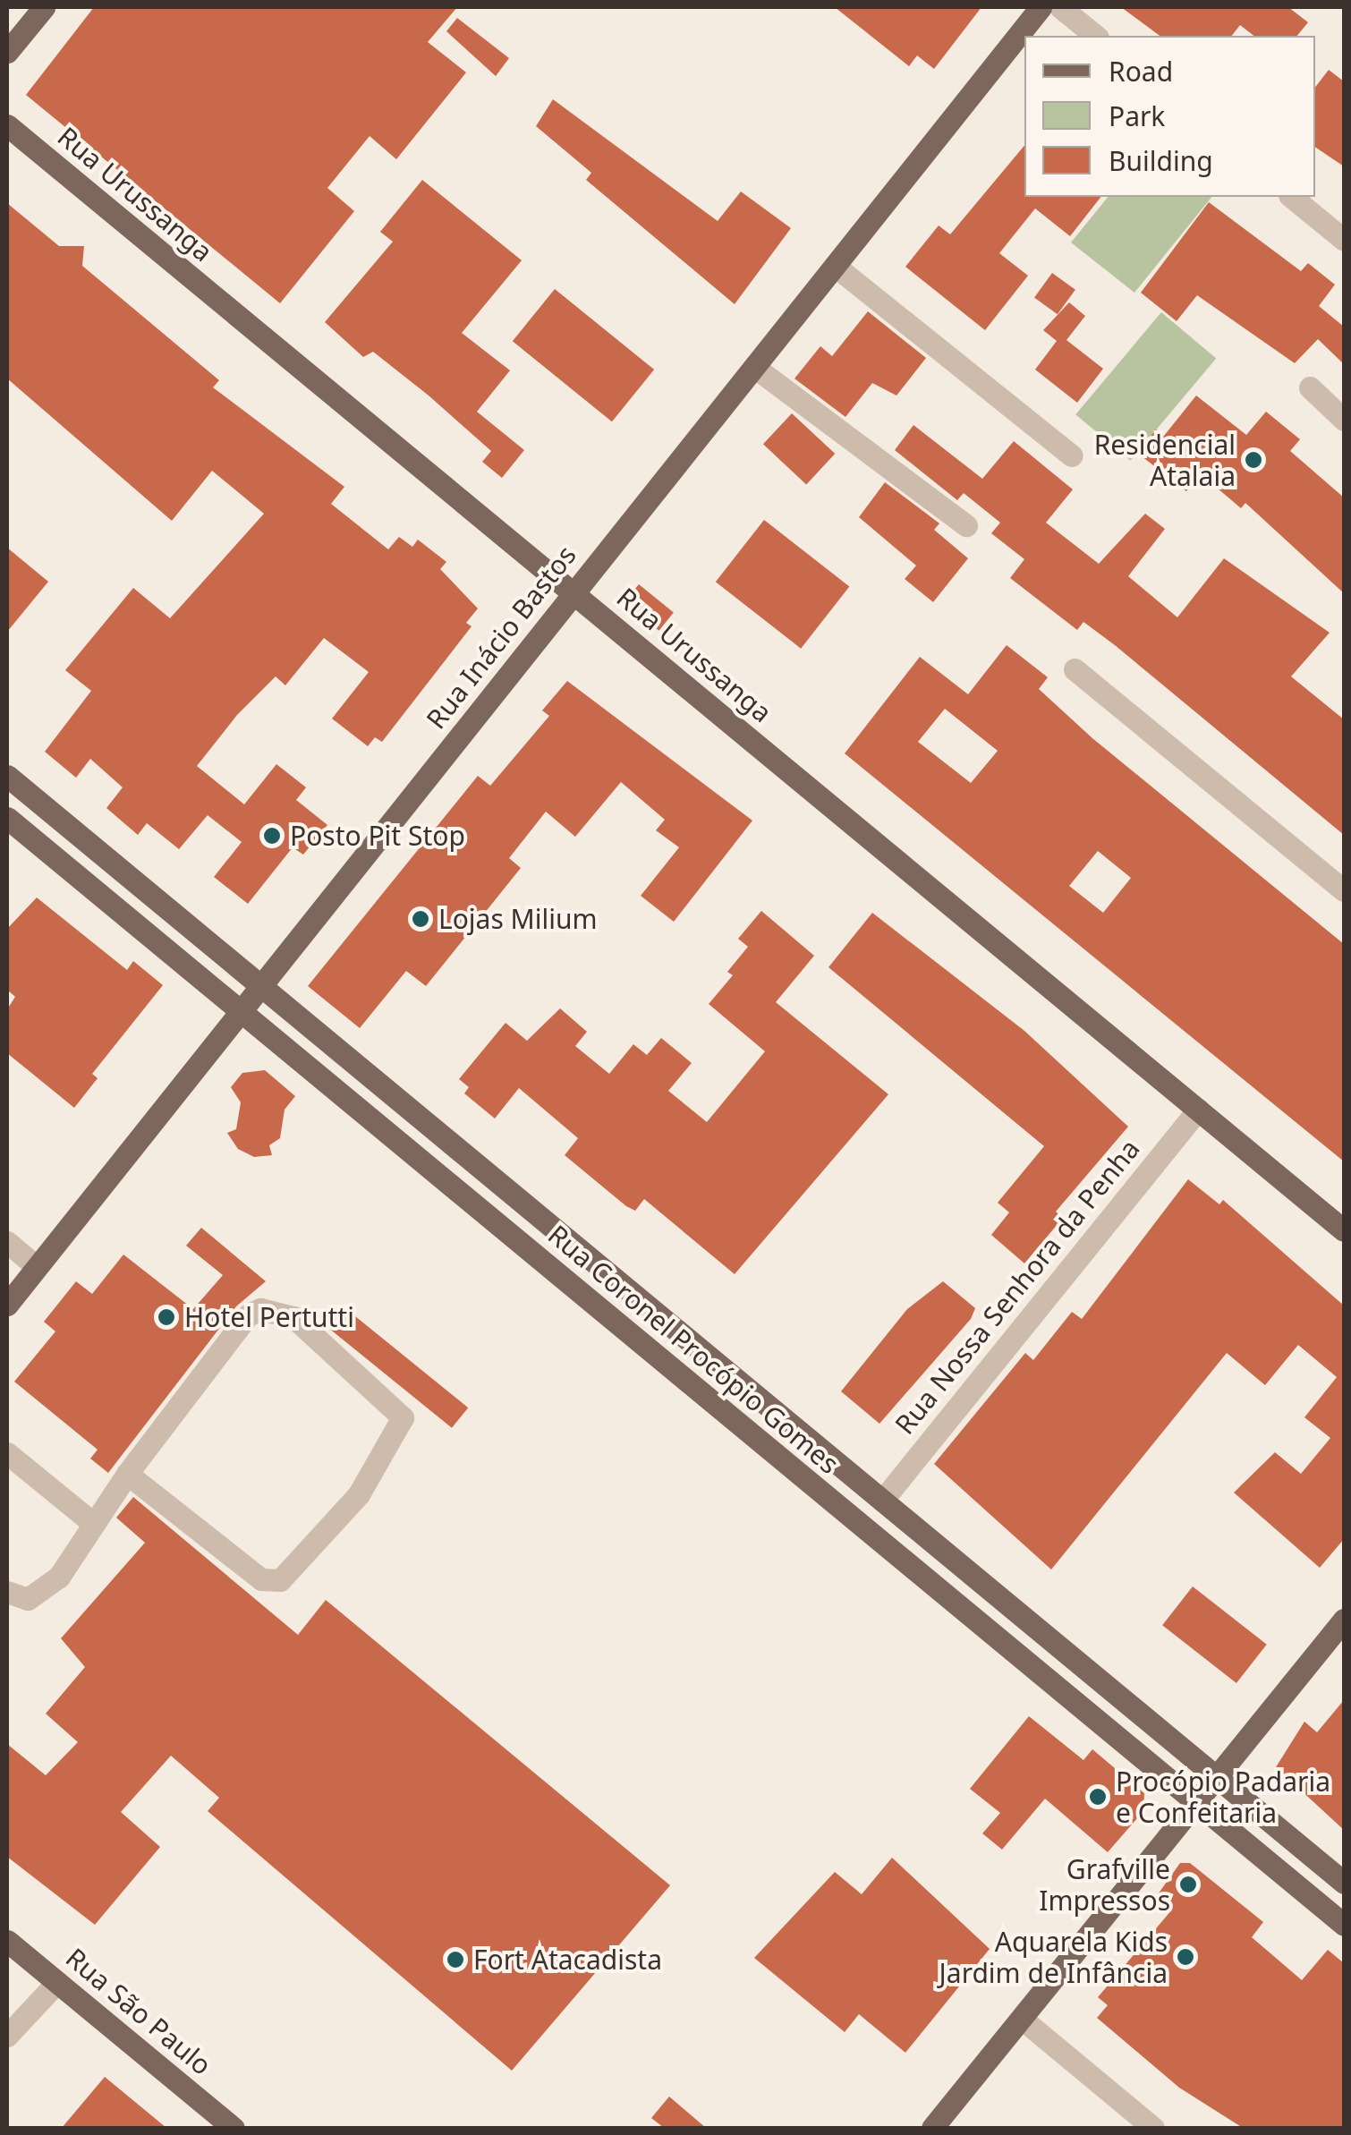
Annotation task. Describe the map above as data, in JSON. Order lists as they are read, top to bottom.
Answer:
{
  "streets": {
    "main road": [
      "Rua Urussanga",
      "Rua Inácio Bastos",
      "Rua Coronel Procópio Gomes",
      "Rua São Paulo"
    ],
    "street": ["Rua Nossa Senhora da Penha"]
  },
  "crossings": [
    ["Rua Urussanga", "Rua Inácio Bastos"],
    ["Rua Urussanga", "Rua Nossa Senhora da Penha"],
    ["Rua Inácio Bastos", "Rua Coronel Procópio Gomes"],
    ["Rua Nossa Senhora da Penha", "Rua Coronel Procópio Gomes"]
  ],
  "places": [
    "Residencial Atalaia",
    "Posto Pit Stop",
    "Lojas Milium",
    "Hotel Pertutti",
    "Procópio Padaria e Confeitaria",
    "Grafville Impressos",
    "Aquarela Kids Jardim de Infância",
    "Fort Atacadista"
  ],
  "legend": ["Road", "Park", "Building"]
}
